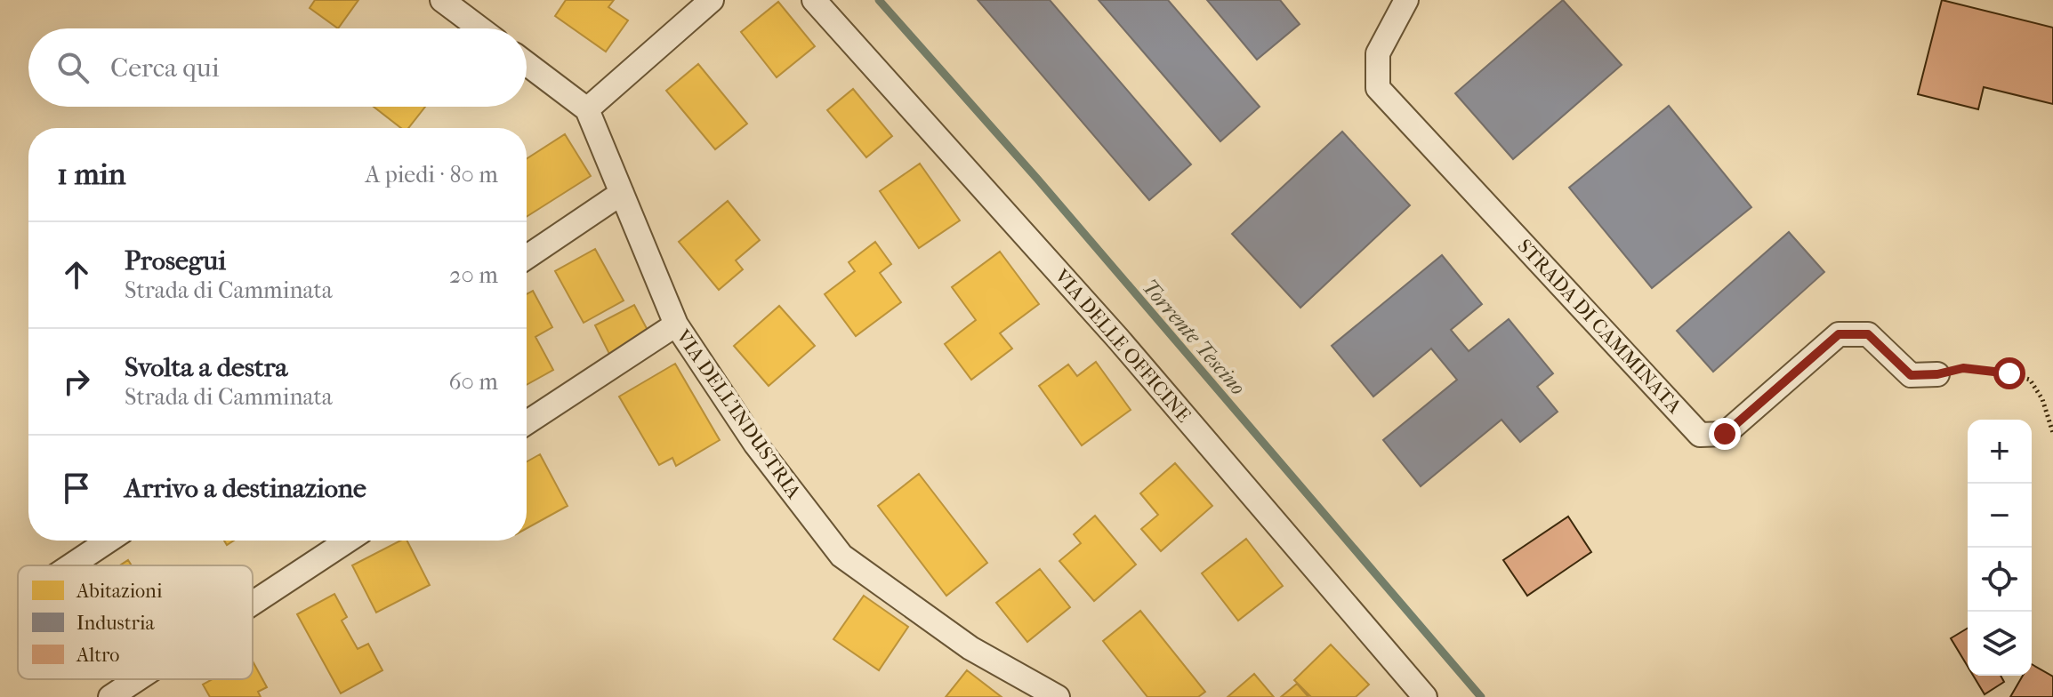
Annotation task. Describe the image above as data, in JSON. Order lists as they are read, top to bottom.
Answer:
{
  "streets": {
    "street": ["STRADA DI CAMMINATA", "VIA DELLE OFFICINE", "VIA DELL'INDUSTRIA"]
  },
  "water": ["Torrente Tescino"],
  "legend": ["Abitazioni", "Industria", "Altro"],
  "page": {
    "search": "Cerca qui",
    "heading": ["1 min", "A piedi · 80 m"],
    "list": [
      ["Prosegui", "Strada di Camminata", "20 m"],
      ["Svolta a destra", "Strada di Camminata", "60 m"],
      "Arrivo a destinazione"
    ],
    "map_buttons": ["+", "−"]
  }
}
